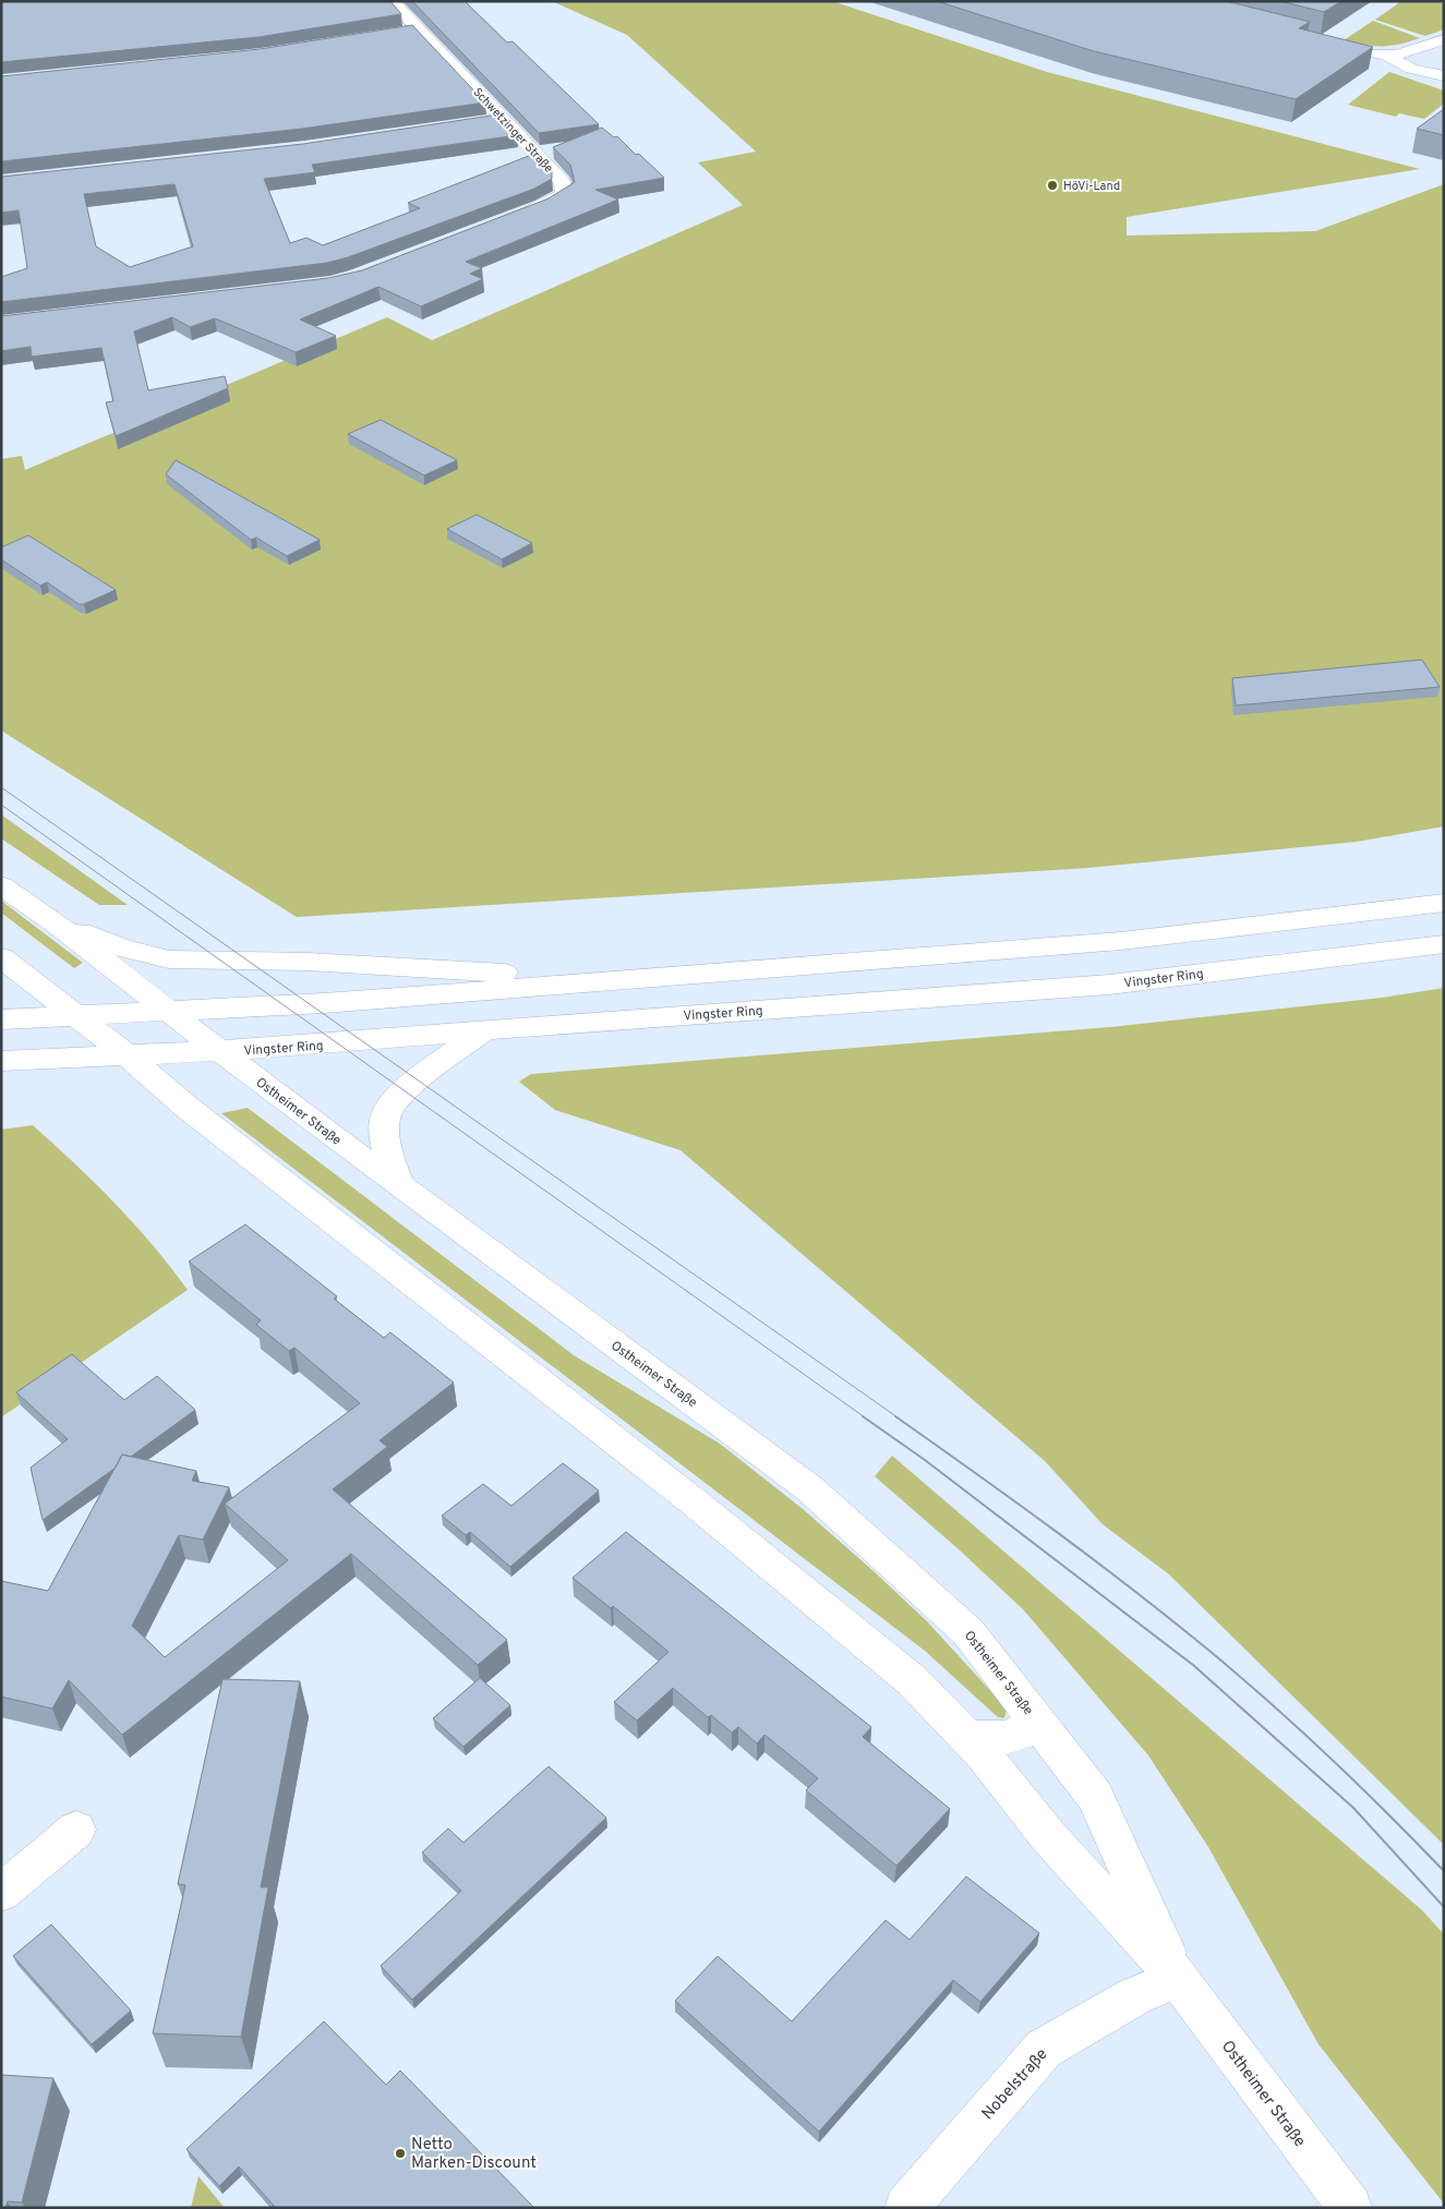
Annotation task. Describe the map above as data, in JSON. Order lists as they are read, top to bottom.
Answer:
{
  "streets": {
    "main road": [
      "Schwetzinger Straße",
      "Vingster Ring",
      "Ostheimer Straße",
      "Nobelstraße"
    ]
  },
  "crossings": [
    ["Vingster Ring", "Ostheimer Straße"],
    ["Ostheimer Straße", "Nobelstraße"]
  ],
  "places": ["HöVi-Land", "Netto Marken-Discount"]
}
